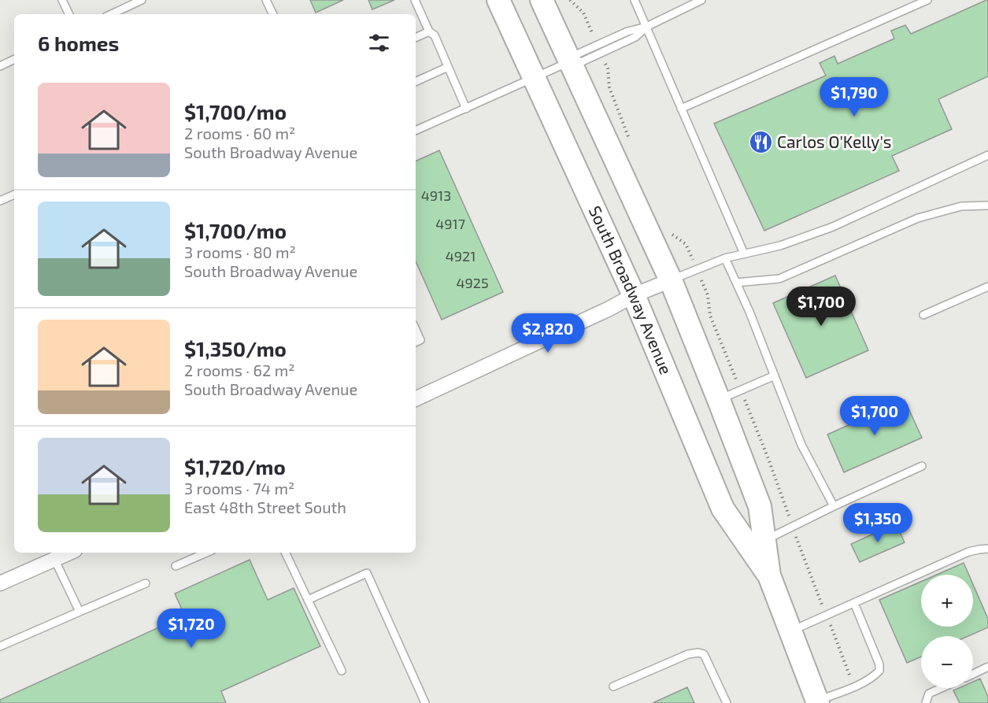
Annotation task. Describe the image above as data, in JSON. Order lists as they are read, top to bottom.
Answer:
{
  "streets": {
    "main road": ["South Broadway Avenue"]
  },
  "places": {
    "restaurant": ["Carlos O'Kelly's"]
  },
  "house_numbers": [
    "4913",
    "4917",
    "4921",
    "4925"
  ],
  "page": {
    "heading": "6 homes",
    "list": [
      {
        "name": "$1,700/mo",
        "note": "2 rooms · 60 m² · South Broadway Avenue"
      },
      {
        "name": "$1,700/mo",
        "note": "3 rooms · 80 m² · South Broadway Avenue"
      },
      {
        "name": "$1,350/mo",
        "note": "2 rooms · 62 m² · South Broadway Avenue"
      },
      {
        "name": "$1,720/mo",
        "note": "3 rooms · 74 m² · East 48th Street South"
      }
    ],
    "price": [
      "$1,790",
      "$1,700",
      "$2,820",
      "$1,700",
      "$1,350",
      "$1,720"
    ],
    "map_buttons": ["+", "−"]
  }
}
